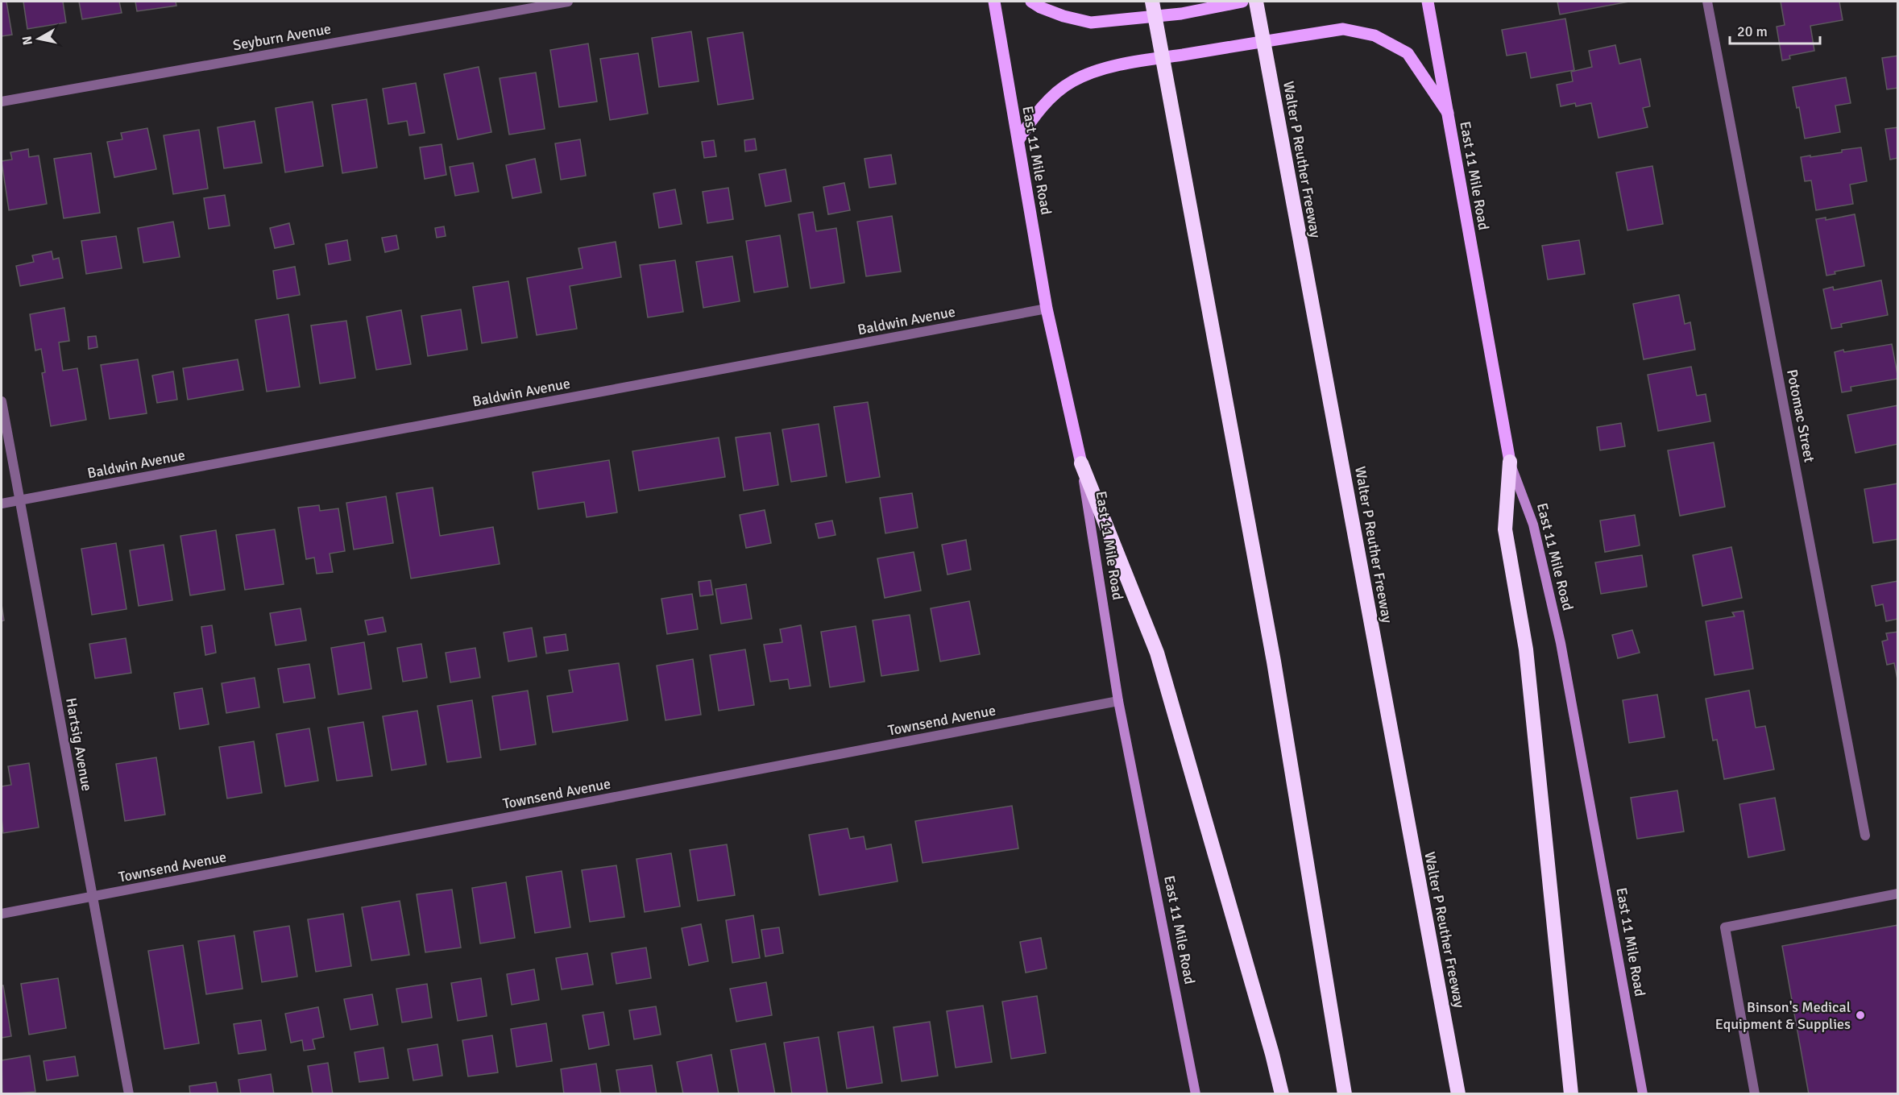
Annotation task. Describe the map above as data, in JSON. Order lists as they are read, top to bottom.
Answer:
{
  "streets": {
    "highway": ["Walter P Reuther Freeway"],
    "main road": ["East 11 Mile Road"],
    "street": [
      "Seyburn Avenue",
      "Baldwin Avenue",
      "Potomac Street",
      "Townsend Avenue",
      "Hartsig Avenue"
    ]
  },
  "crossings": [
    ["East 11 Mile Road", "Baldwin Avenue"],
    ["East 11 Mile Road", "Townsend Avenue"],
    ["Baldwin Avenue", "Hartsig Avenue"],
    ["Townsend Avenue", "Hartsig Avenue"]
  ],
  "places": ["Binson's Medical Equipment & Supplies"],
  "scale_bar": "20 m",
  "north": "left"
}
